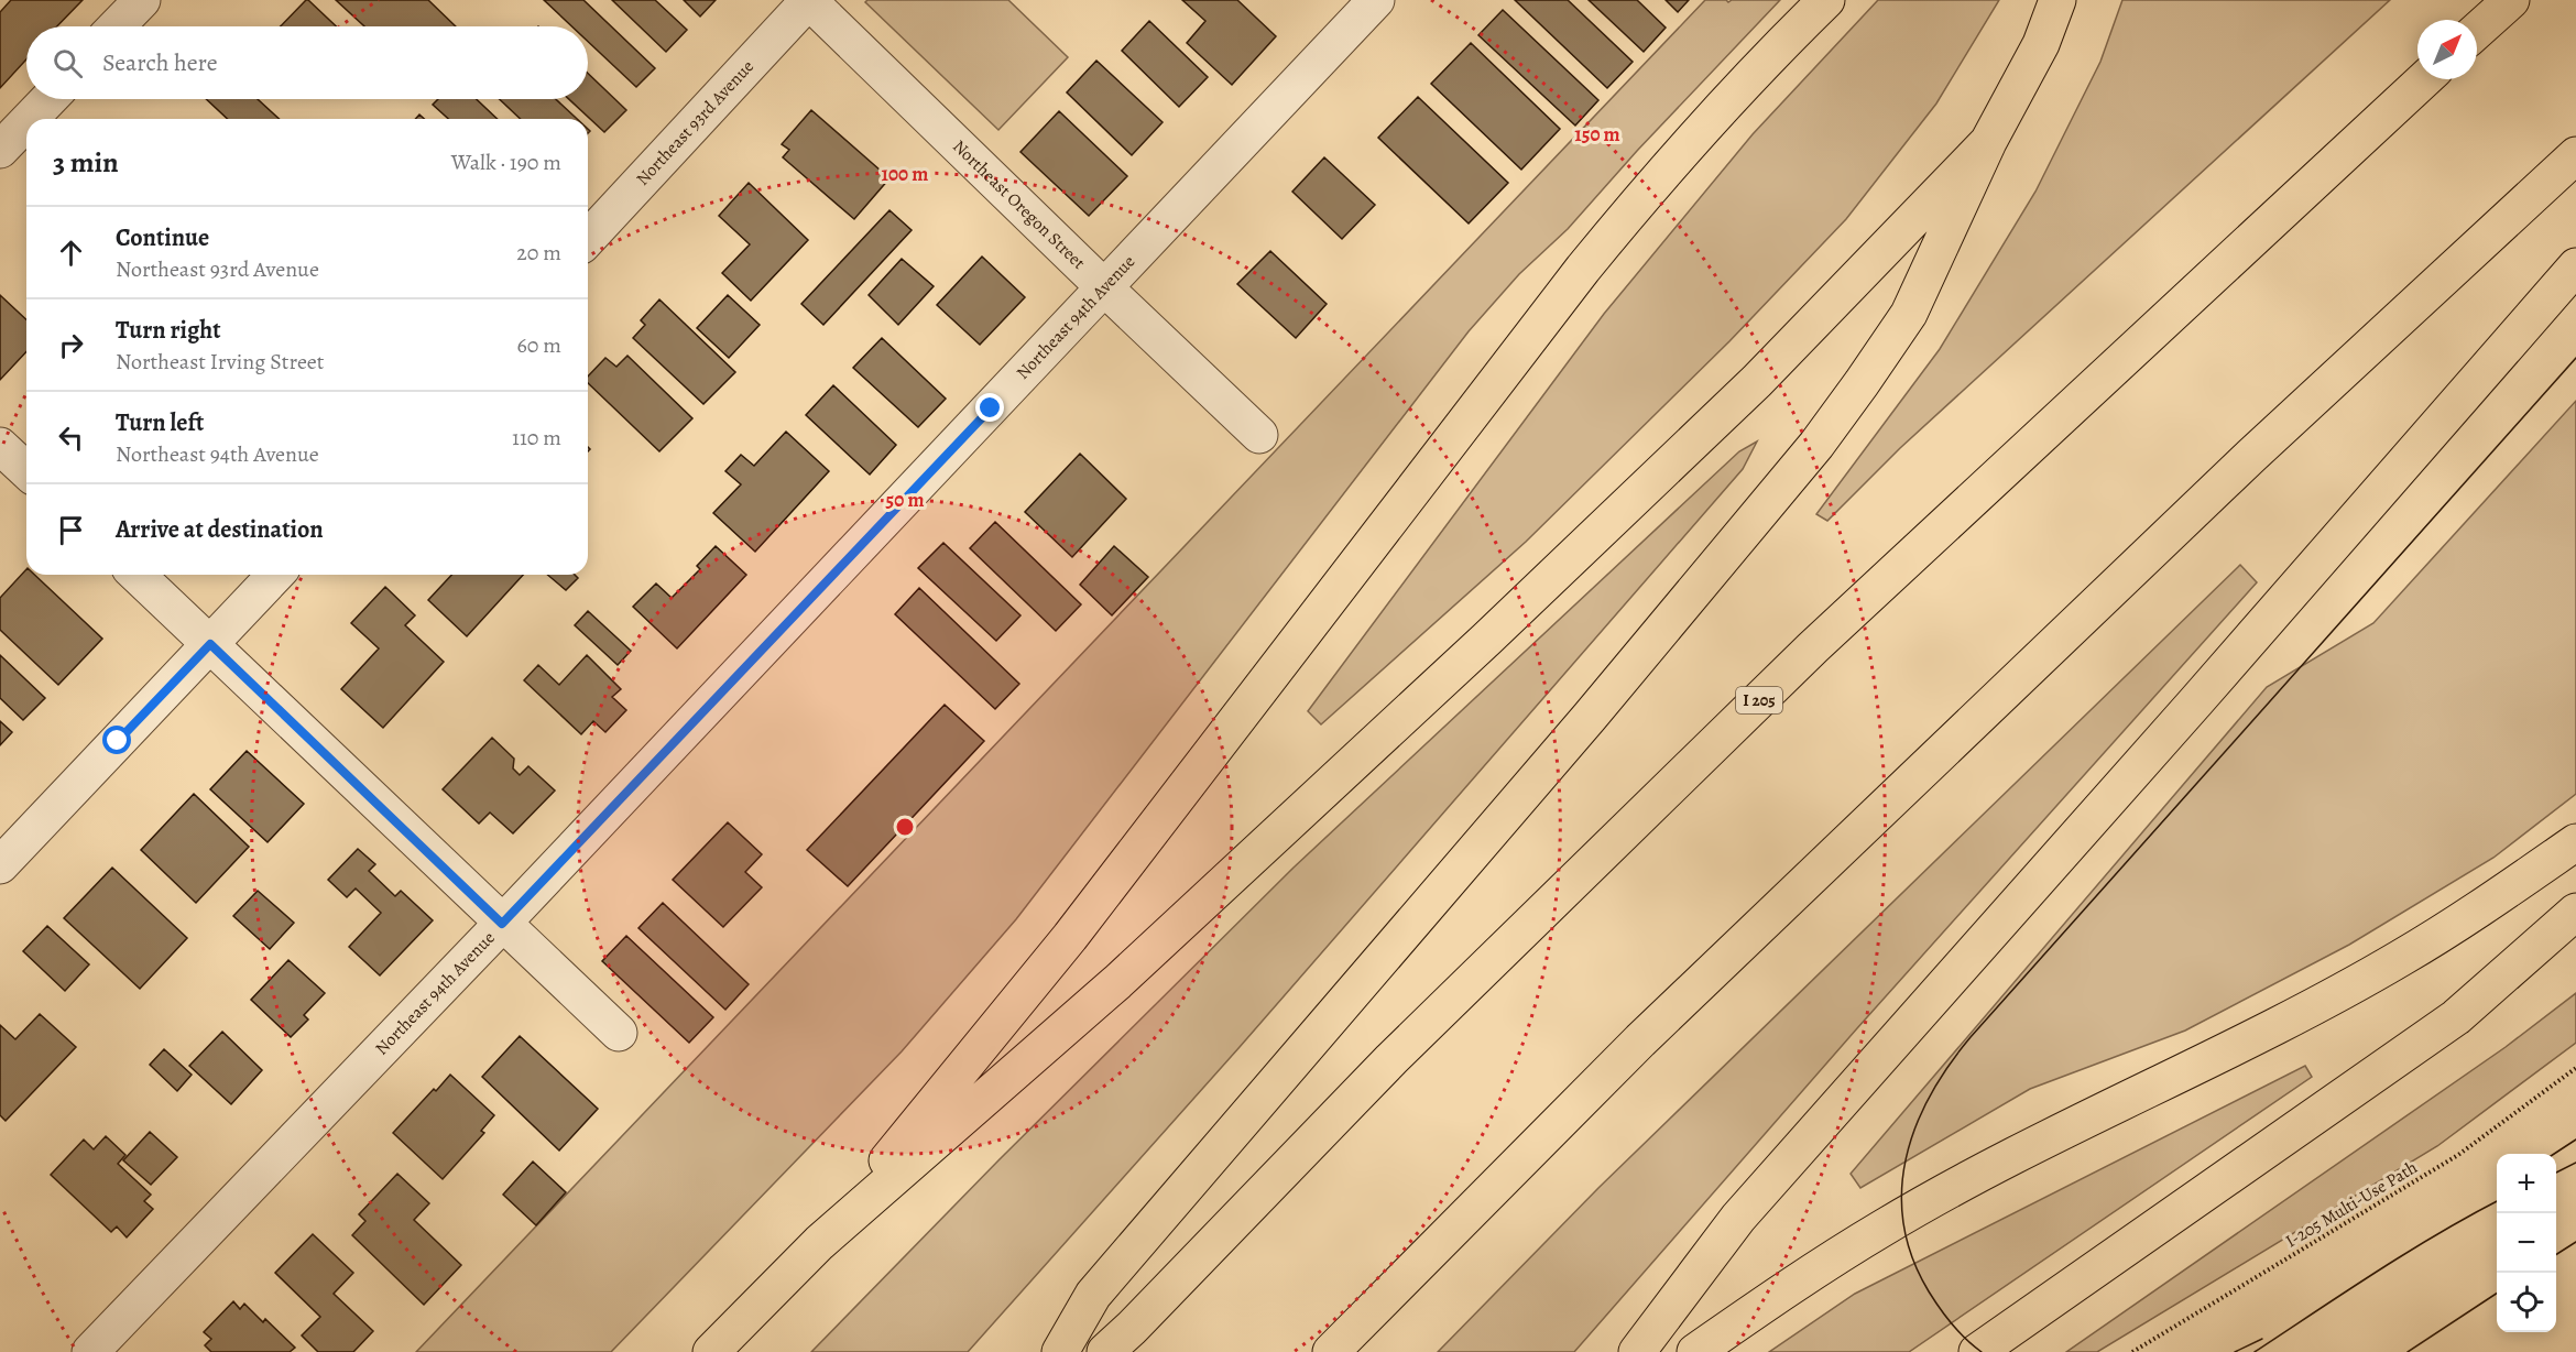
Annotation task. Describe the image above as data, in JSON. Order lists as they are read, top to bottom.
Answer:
{
  "streets": {
    "highway": ["I 205"],
    "street": ["Northeast 93rd Avenue", "Northeast Oregon Street", "Northeast 94th Avenue"],
    "path": ["I-205 Multi-Use Path"]
  },
  "crossings": [
    ["Northeast 93rd Avenue", "Northeast Oregon Street"],
    ["Northeast Oregon Street", "Northeast 94th Avenue"]
  ],
  "north": "top right",
  "page": {
    "search": "Search here",
    "heading": ["3 min", "Walk · 190 m"],
    "list": [
      ["Continue", "Northeast 93rd Avenue", "20 m"],
      ["Turn right", "Northeast Irving Street", "60 m"],
      ["Turn left", "Northeast 94th Avenue", "110 m"],
      "Arrive at destination"
    ],
    "map_buttons": ["+", "−"]
  },
  "rings": ["150 m", "100 m", "50 m"]
}
